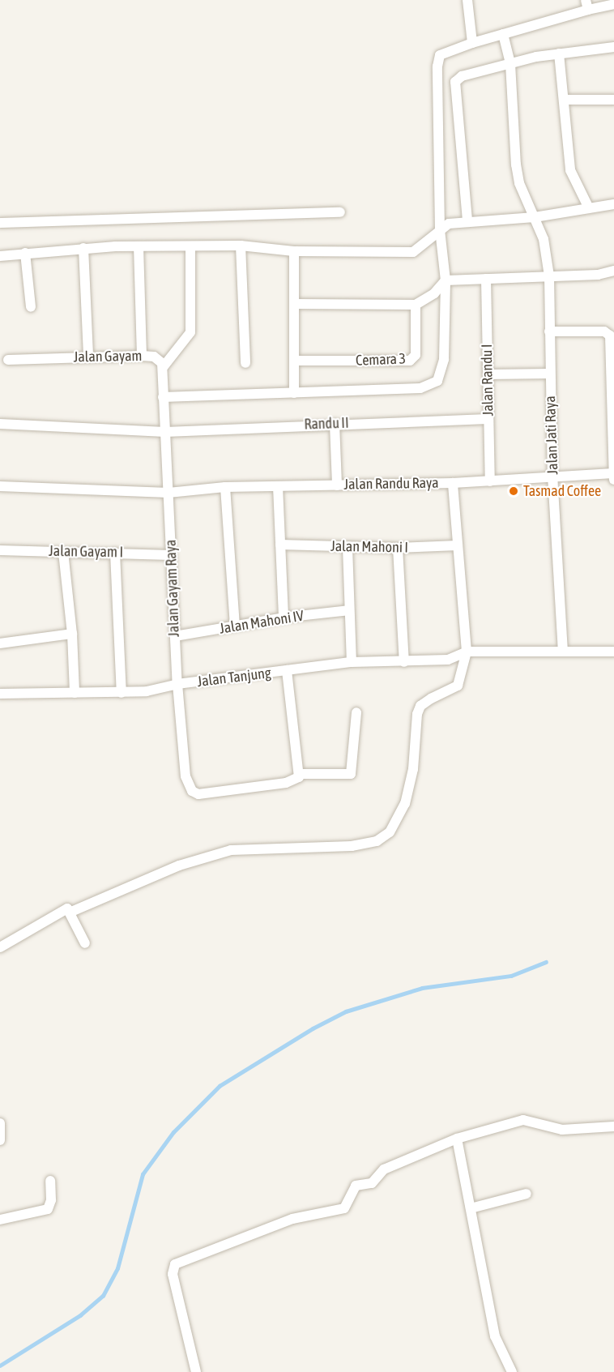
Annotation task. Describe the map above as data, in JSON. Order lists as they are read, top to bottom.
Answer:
{
  "streets": {
    "street": [
      "Jalan Gayam",
      "Cemara 3",
      "Jalan Randu I",
      "Randu II",
      "Jalan Jati Raya",
      "Jalan Randu Raya",
      "Jalan Mahoni I",
      "Jalan Gayam I",
      "Jalan Gayam Raya",
      "Jalan Mahoni IV",
      "Jalan Tanjung"
    ]
  },
  "crossings": [
    ["Jalan Gayam", "Randu II"],
    ["Jalan Gayam", "Jalan Randu Raya"],
    ["Jalan Gayam", "Jalan Gayam Raya"],
    ["Jalan Randu I", "Randu II"],
    ["Jalan Randu I", "Jalan Randu Raya"],
    ["Jalan Jati Raya", "Jalan Randu Raya"],
    ["Jalan Randu Raya", "Jalan Gayam Raya"],
    ["Jalan Gayam I", "Jalan Gayam Raya"],
    ["Jalan Gayam Raya", "Jalan Mahoni IV"],
    ["Jalan Gayam Raya", "Jalan Tanjung"]
  ],
  "places": ["Tasmad Coffee"]
}
